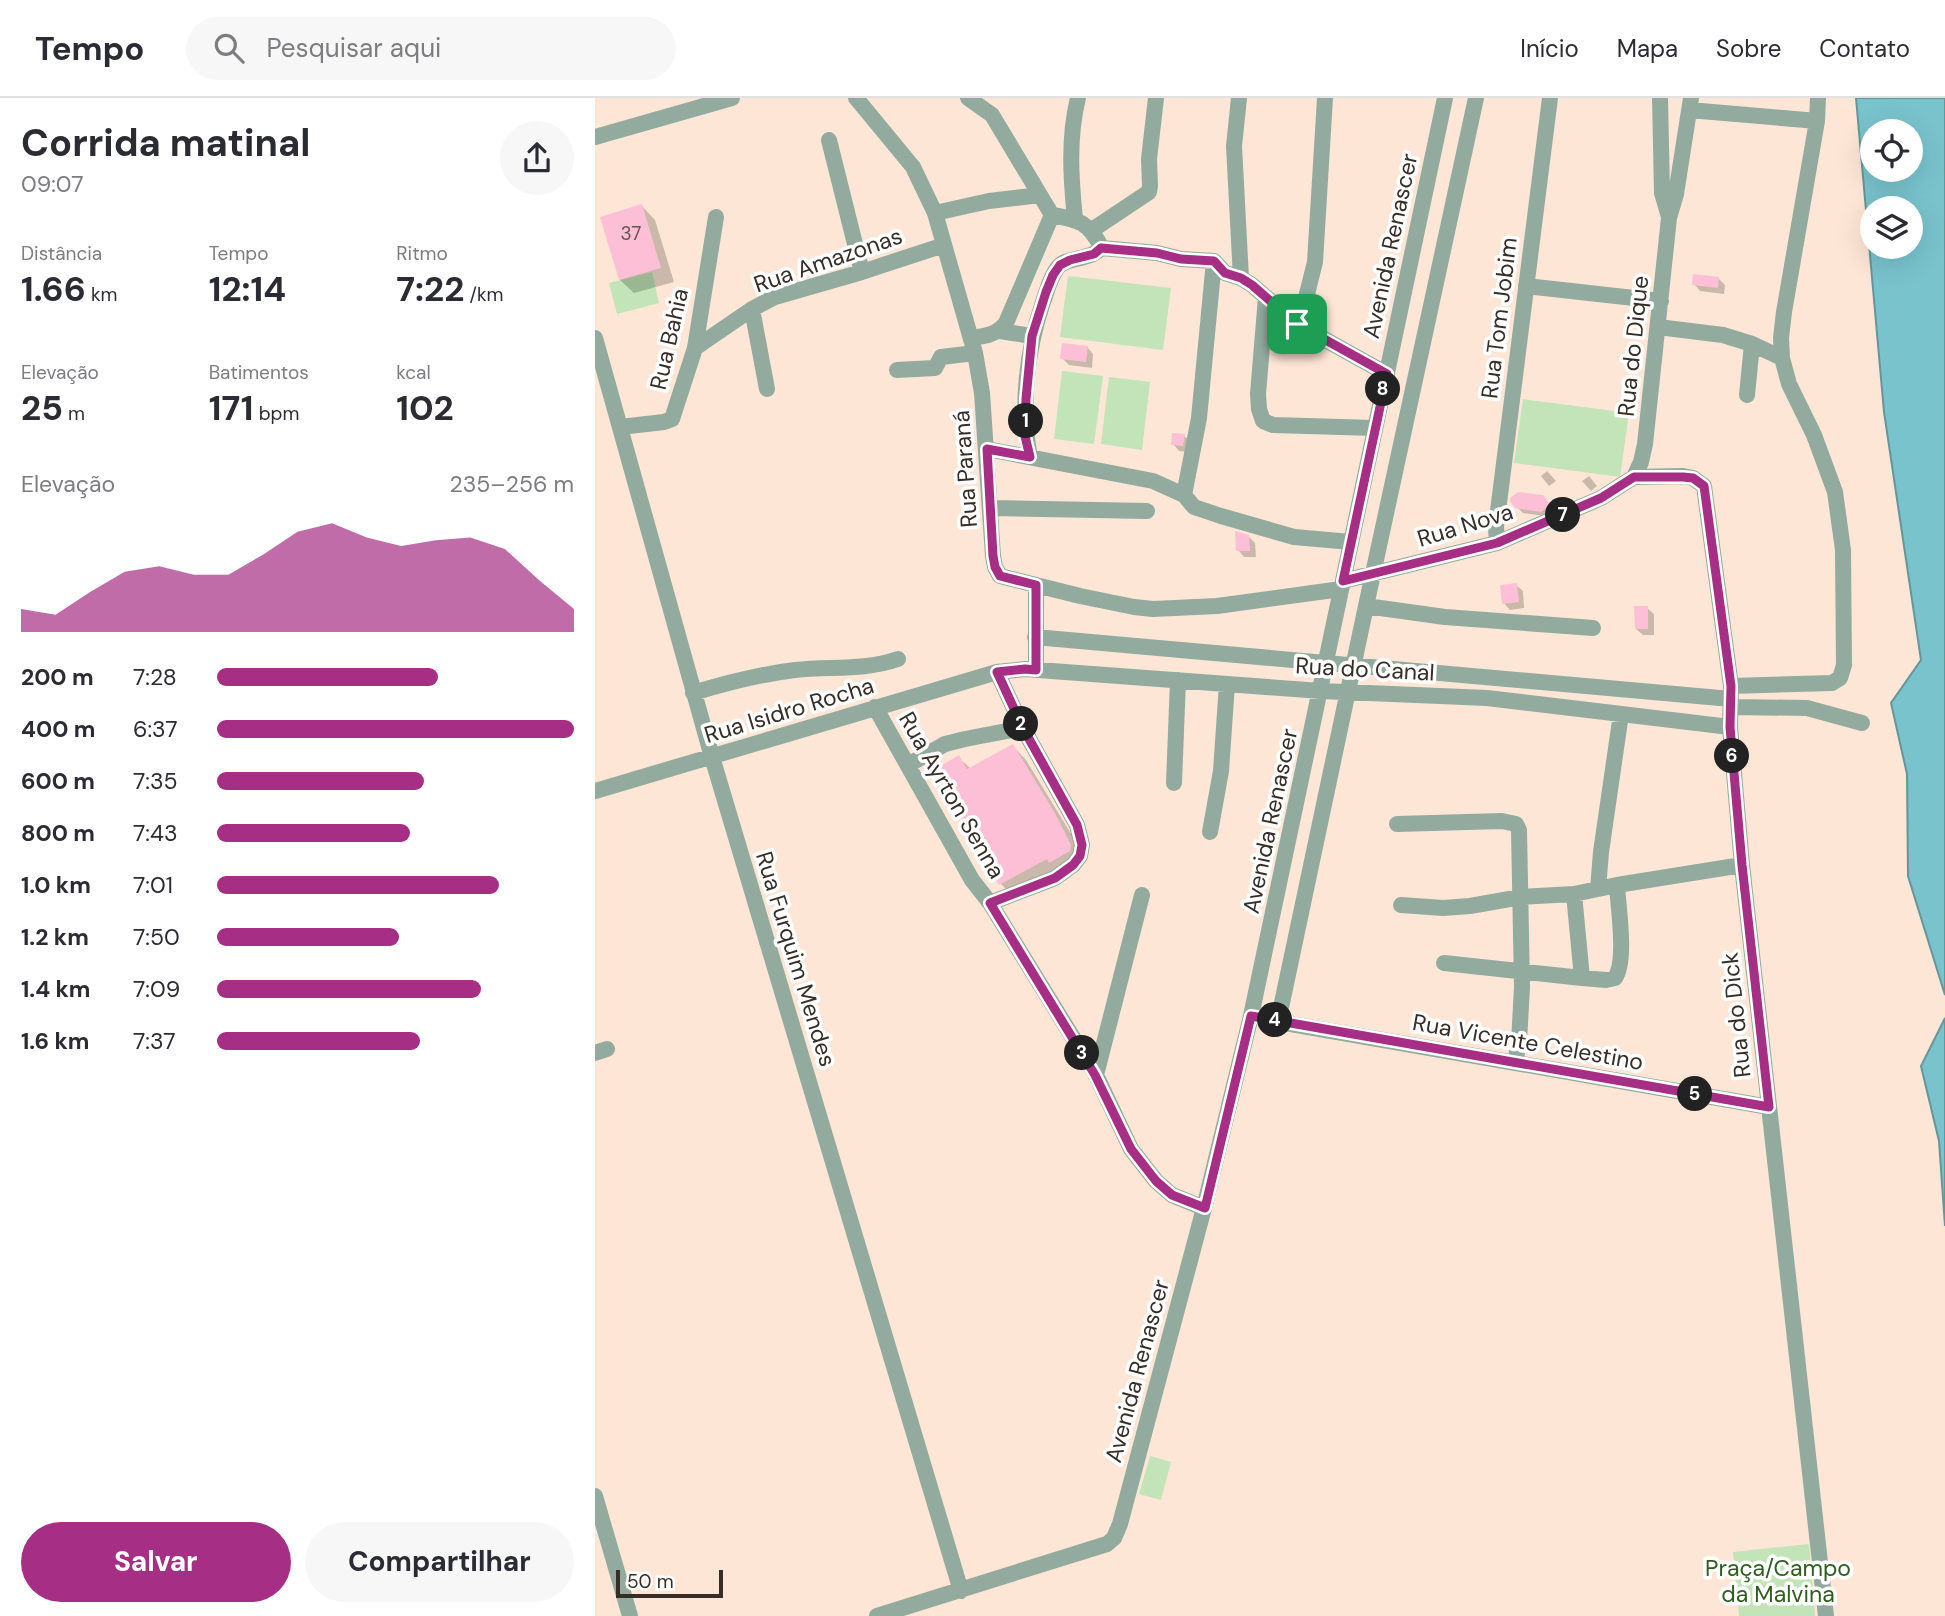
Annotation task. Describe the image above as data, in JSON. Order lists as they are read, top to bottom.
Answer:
{
  "streets": {
    "street": [
      "Avenida Renascer",
      "Rua Amazonas",
      "Rua Tom Jobim",
      "Rua Bahia",
      "Rua do Dique",
      "Rua Paraná",
      "Rua Nova",
      "Rua do Canal",
      "Rua Isidro Rocha",
      "Rua Ayrton Senna",
      "Rua Furquim Mendes",
      "Rua do Dick",
      "Rua Vicente Celestino"
    ]
  },
  "crossings": [
    ["Avenida Renascer", "Rua Nova"],
    ["Avenida Renascer", "Rua do Canal"],
    ["Avenida Renascer", "Rua Ayrton Senna"],
    ["Avenida Renascer", "Rua Furquim Mendes"],
    ["Avenida Renascer", "Rua Vicente Celestino"],
    ["Rua Amazonas", "Rua Bahia"],
    ["Rua Amazonas", "Rua Paraná"],
    ["Rua Tom Jobim", "Rua Nova"],
    ["Rua Bahia", "Rua Furquim Mendes"],
    ["Rua do Dique", "Rua Nova"],
    ["Rua do Dique", "Rua do Dick"],
    ["Rua Paraná", "Rua Nova"],
    ["Rua Nova", "Rua do Dick"],
    ["Rua do Canal", "Rua Isidro Rocha"],
    ["Rua do Canal", "Rua do Dick"],
    ["Rua Isidro Rocha", "Rua Ayrton Senna"],
    ["Rua Isidro Rocha", "Rua Furquim Mendes"],
    ["Rua do Dick", "Rua Vicente Celestino"]
  ],
  "parks": ["Praça/Campo da Malvina"],
  "house_numbers": ["37"],
  "scale_bar": "50 m",
  "page": {
    "header": "Tempo",
    "search": "Pesquisar aqui",
    "nav": [
      "Início",
      "Mapa",
      "Sobre",
      "Contato"
    ],
    "heading": ["Corrida matinal", "09:07"],
    "stats": [
      ["Distância", "1.66 km"],
      ["Tempo", "12:14"],
      ["Ritmo", "7:22 /km"],
      ["Elevação", "25 m"],
      ["Batimentos", "171 bpm"],
      ["kcal", "102"]
    ],
    "pins": [
      "8",
      "1",
      "7",
      "2",
      "6",
      "4",
      "3",
      "5"
    ],
    "chart": ["Elevação", "235–256 m"],
    "list": [
      {
        "name": "200 m",
        "note": "7:28"
      },
      {
        "name": "400 m",
        "note": "6:37"
      },
      {
        "name": "600 m",
        "note": "7:35"
      },
      {
        "name": "800 m",
        "note": "7:43"
      },
      {
        "name": "1.0 km",
        "note": "7:01"
      },
      {
        "name": "1.2 km",
        "note": "7:50"
      },
      {
        "name": "1.4 km",
        "note": "7:09"
      },
      {
        "name": "1.6 km",
        "note": "7:37"
      }
    ],
    "buttons": ["Salvar", "Compartilhar"],
    "scale": "50 m"
  }
}
